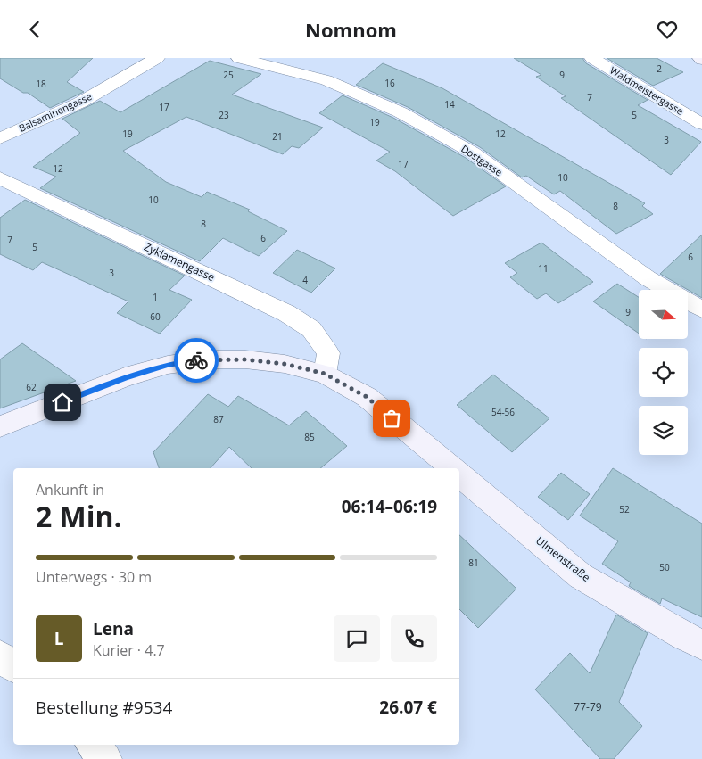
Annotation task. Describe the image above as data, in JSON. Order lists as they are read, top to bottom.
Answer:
{
  "streets": {
    "street": [
      "Waldmeistergasse",
      "Balsaminengasse",
      "Dostgasse",
      "Zyklamengasse",
      "Ulmenstraße"
    ]
  },
  "house_numbers": [
    "2",
    "25",
    "9",
    "16",
    "18",
    "7",
    "14",
    "17",
    "23",
    "5",
    "19",
    "19",
    "12",
    "21",
    "3",
    "17",
    "12",
    "10",
    "10",
    "8",
    "8",
    "6",
    "7",
    "5",
    "6",
    "11",
    "3",
    "4",
    "1",
    "9",
    "60",
    "62",
    "54-56",
    "87",
    "85",
    "52",
    "81",
    "50",
    "77-79"
  ],
  "north": "right",
  "page": {
    "header": "Nomnom",
    "heading": ["2 Min.", "Ankunft in", "06:14–06:19"],
    "panel": [
      "Lena",
      "Kurier · 4.7",
      "Bestellung #9534",
      "26.07 €"
    ],
    "bar": "Unterwegs · 30 m",
    "round": "L"
  }
}
